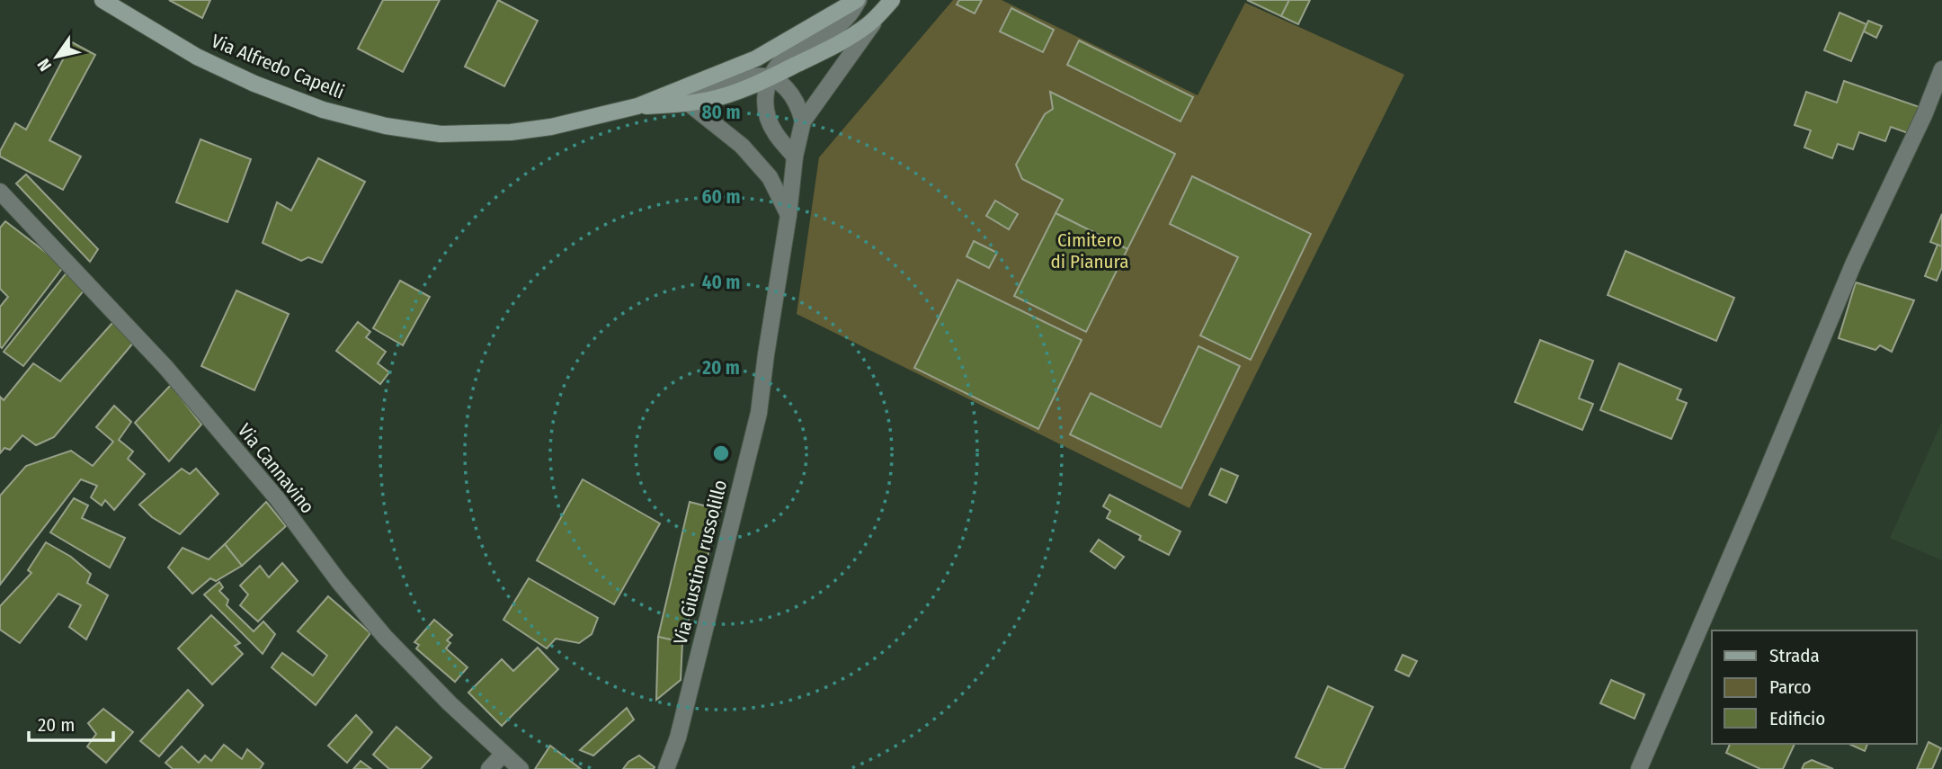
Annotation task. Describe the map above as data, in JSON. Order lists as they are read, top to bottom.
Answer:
{
  "streets": {
    "street": ["Via Alfredo Capelli", "Via Cannavino", "Via Giustino russolillo"]
  },
  "parks": ["Cimitero di Pianura"],
  "legend": ["Strada", "Parco", "Edificio"],
  "scale_bar": "20 m",
  "north": "bottom left",
  "rings": [
    "80 m",
    "60 m",
    "40 m",
    "20 m"
  ]
}
